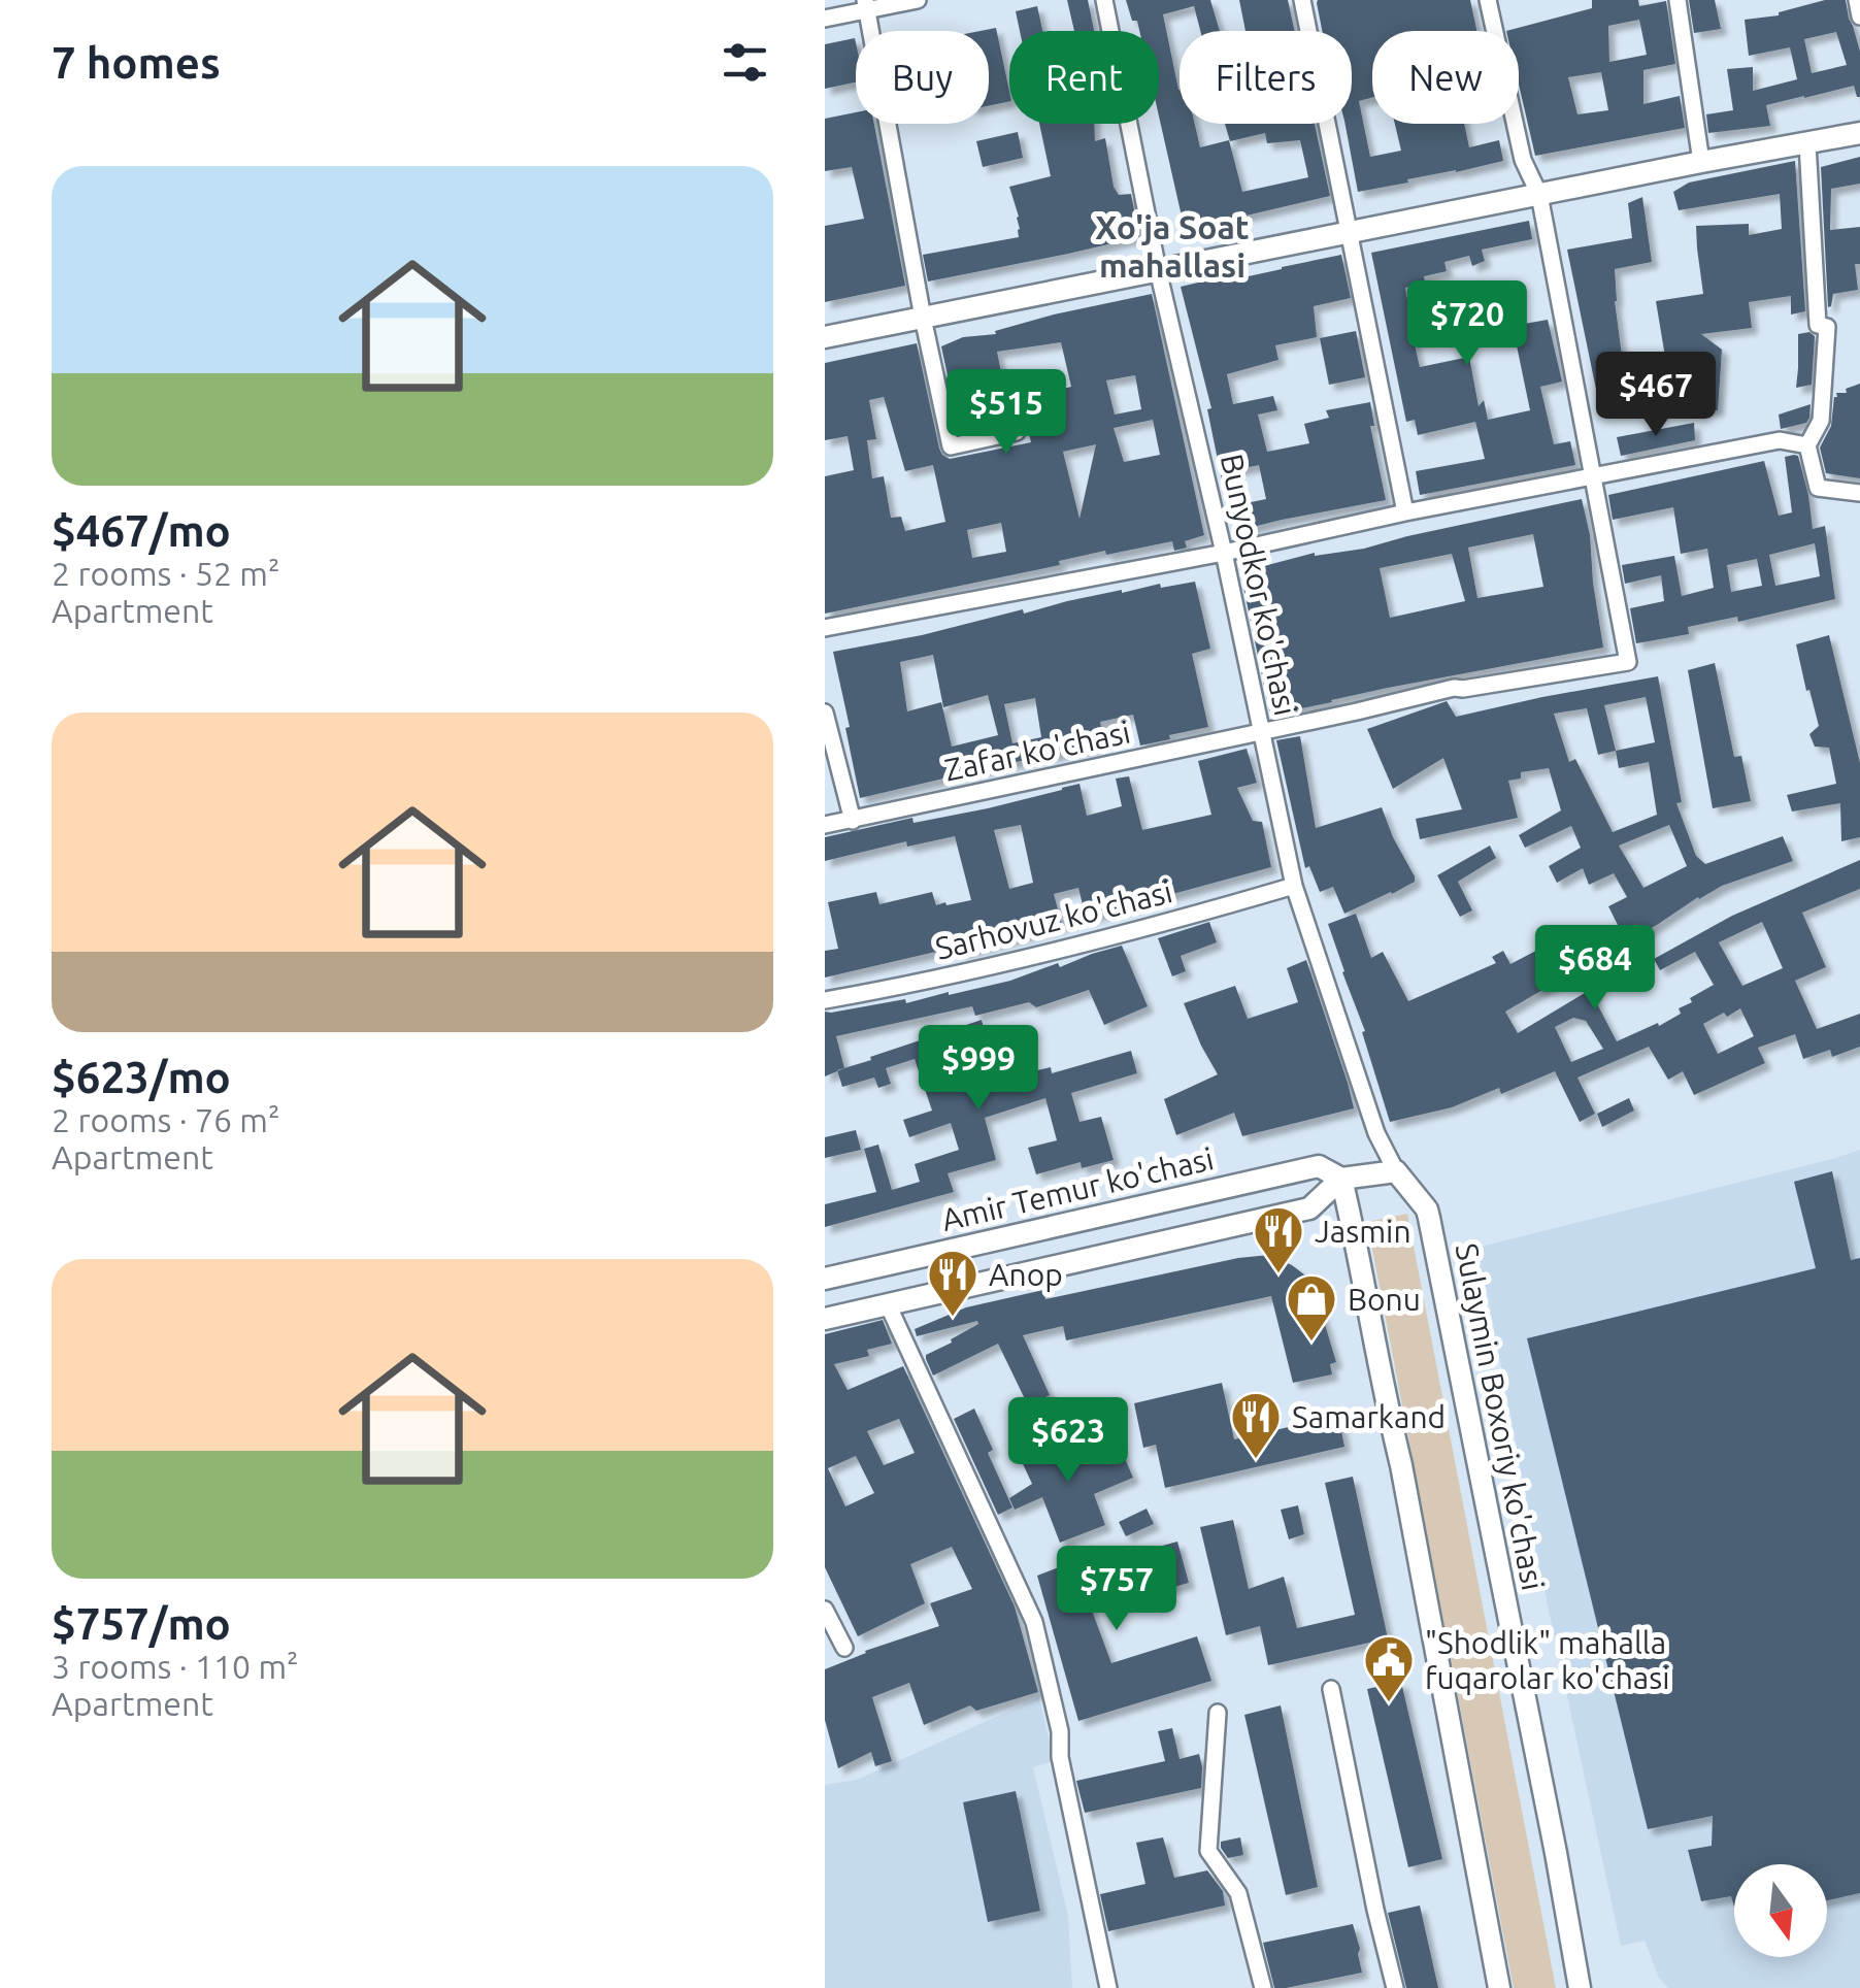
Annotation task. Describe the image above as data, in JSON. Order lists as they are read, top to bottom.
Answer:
{
  "streets": {
    "main road": ["Amir Temur ko'chasi", "Sulaymin Boxoriy ko'chasi"],
    "street": ["Bunyodkor ko'chasi", "Zafar ko'chasi", "Sarhovuz ko'chasi"]
  },
  "crossings": [
    ["Bunyodkor ko'chasi", "Zafar ko'chasi"],
    ["Bunyodkor ko'chasi", "Sarhovuz ko'chasi"],
    ["Bunyodkor ko'chasi", "Amir Temur ko'chasi"],
    ["Bunyodkor ko'chasi", "Sulaymin Boxoriy ko'chasi"],
    ["Amir Temur ko'chasi", "Sulaymin Boxoriy ko'chasi"]
  ],
  "districts": ["Xo'ja Soat mahallasi"],
  "places": {
    "restaurant": ["Jasmin", "Anop", "Samarkand"],
    "shop": ["Bonu"],
    "public building": ["\"Shodlik\" mahalla fuqarolar ko'chasi"]
  },
  "north": "bottom",
  "page": {
    "heading": "7 homes",
    "chip": [
      "Buy",
      "Rent",
      "Filters",
      "New"
    ],
    "list": [
      {
        "name": "$467/mo",
        "note": "2 rooms · 52 m² · Apartment"
      },
      {
        "name": "$623/mo",
        "note": "2 rooms · 76 m² · Apartment"
      },
      {
        "name": "$757/mo",
        "note": "3 rooms · 110 m² · Apartment"
      }
    ],
    "price": [
      "$720",
      "$467",
      "$515",
      "$684",
      "$999",
      "$623",
      "$757"
    ]
  }
}
